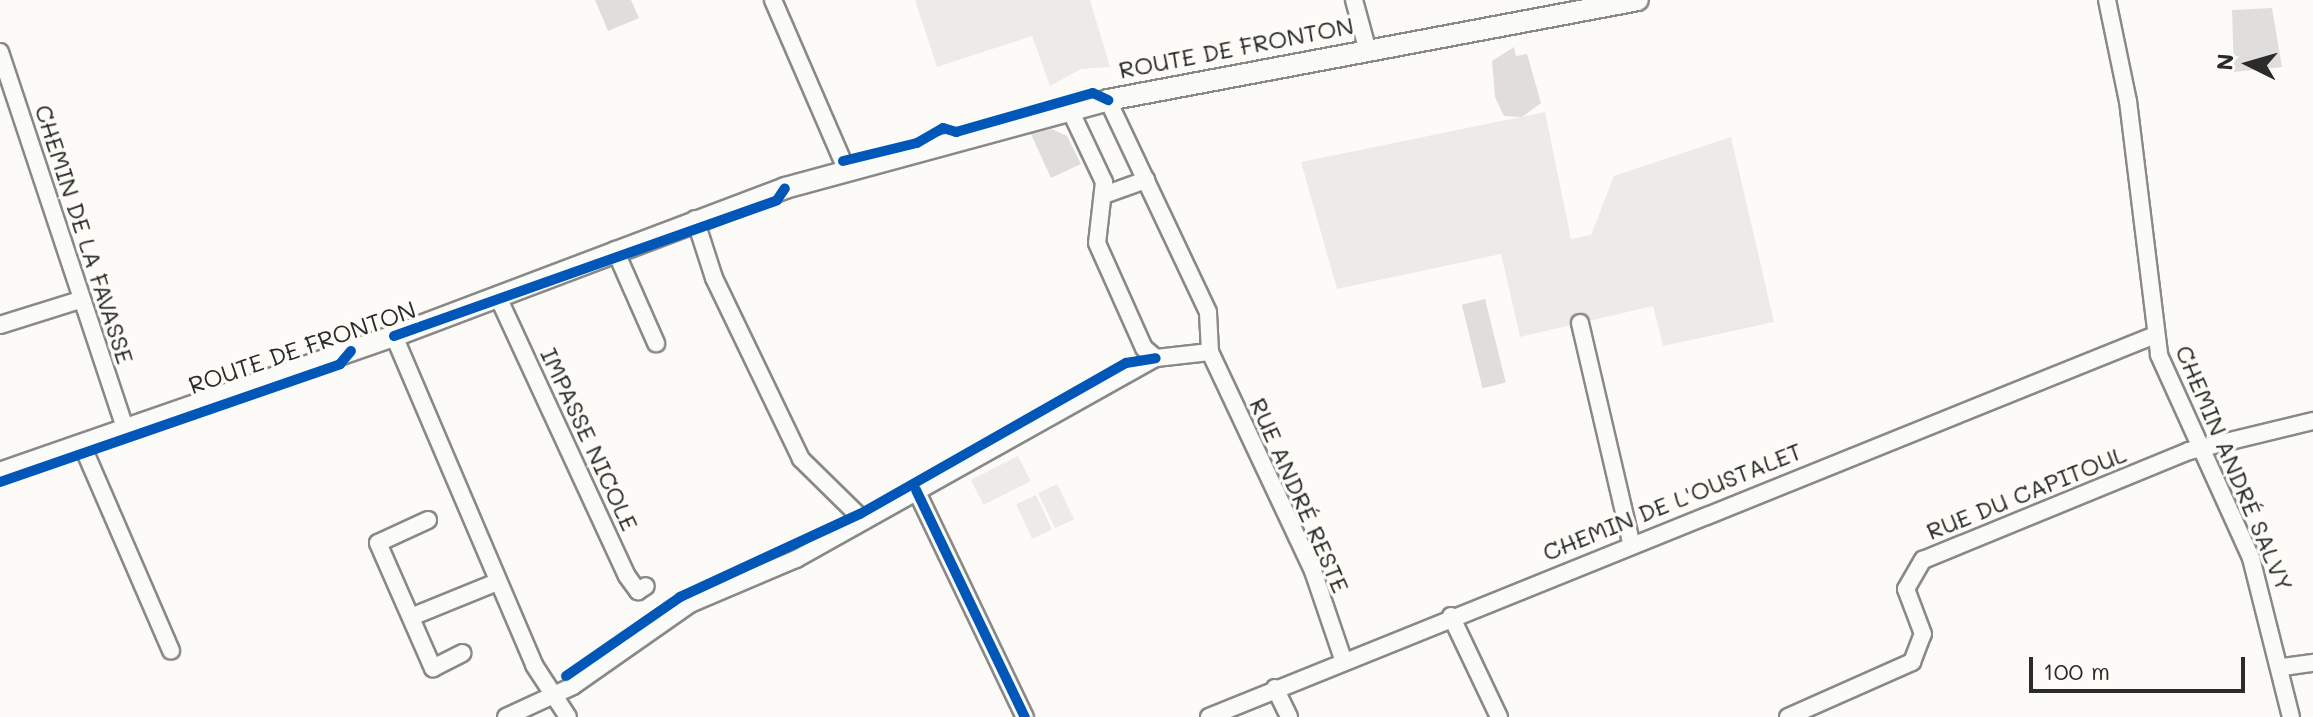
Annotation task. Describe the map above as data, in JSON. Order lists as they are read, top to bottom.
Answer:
{
  "streets": {
    "main road": ["ROUTE DE FRONTON"],
    "street": [
      "CHEMIN DE LA FAVASSE",
      "IMPASSE NICOLE",
      "CHEMIN ANDRÉ SALVY",
      "RUE DU CAPITOUL",
      "RUE ANDRÉ RESTE",
      "CHEMIN DE L'OUSTALET"
    ]
  },
  "crossings": [
    ["ROUTE DE FRONTON", "CHEMIN DE LA FAVASSE"],
    ["ROUTE DE FRONTON", "IMPASSE NICOLE"],
    ["CHEMIN ANDRÉ SALVY", "RUE DU CAPITOUL"],
    ["CHEMIN ANDRÉ SALVY", "CHEMIN DE L'OUSTALET"],
    ["RUE ANDRÉ RESTE", "CHEMIN DE L'OUSTALET"]
  ],
  "scale_bar": "100 m",
  "north": "left"
}
